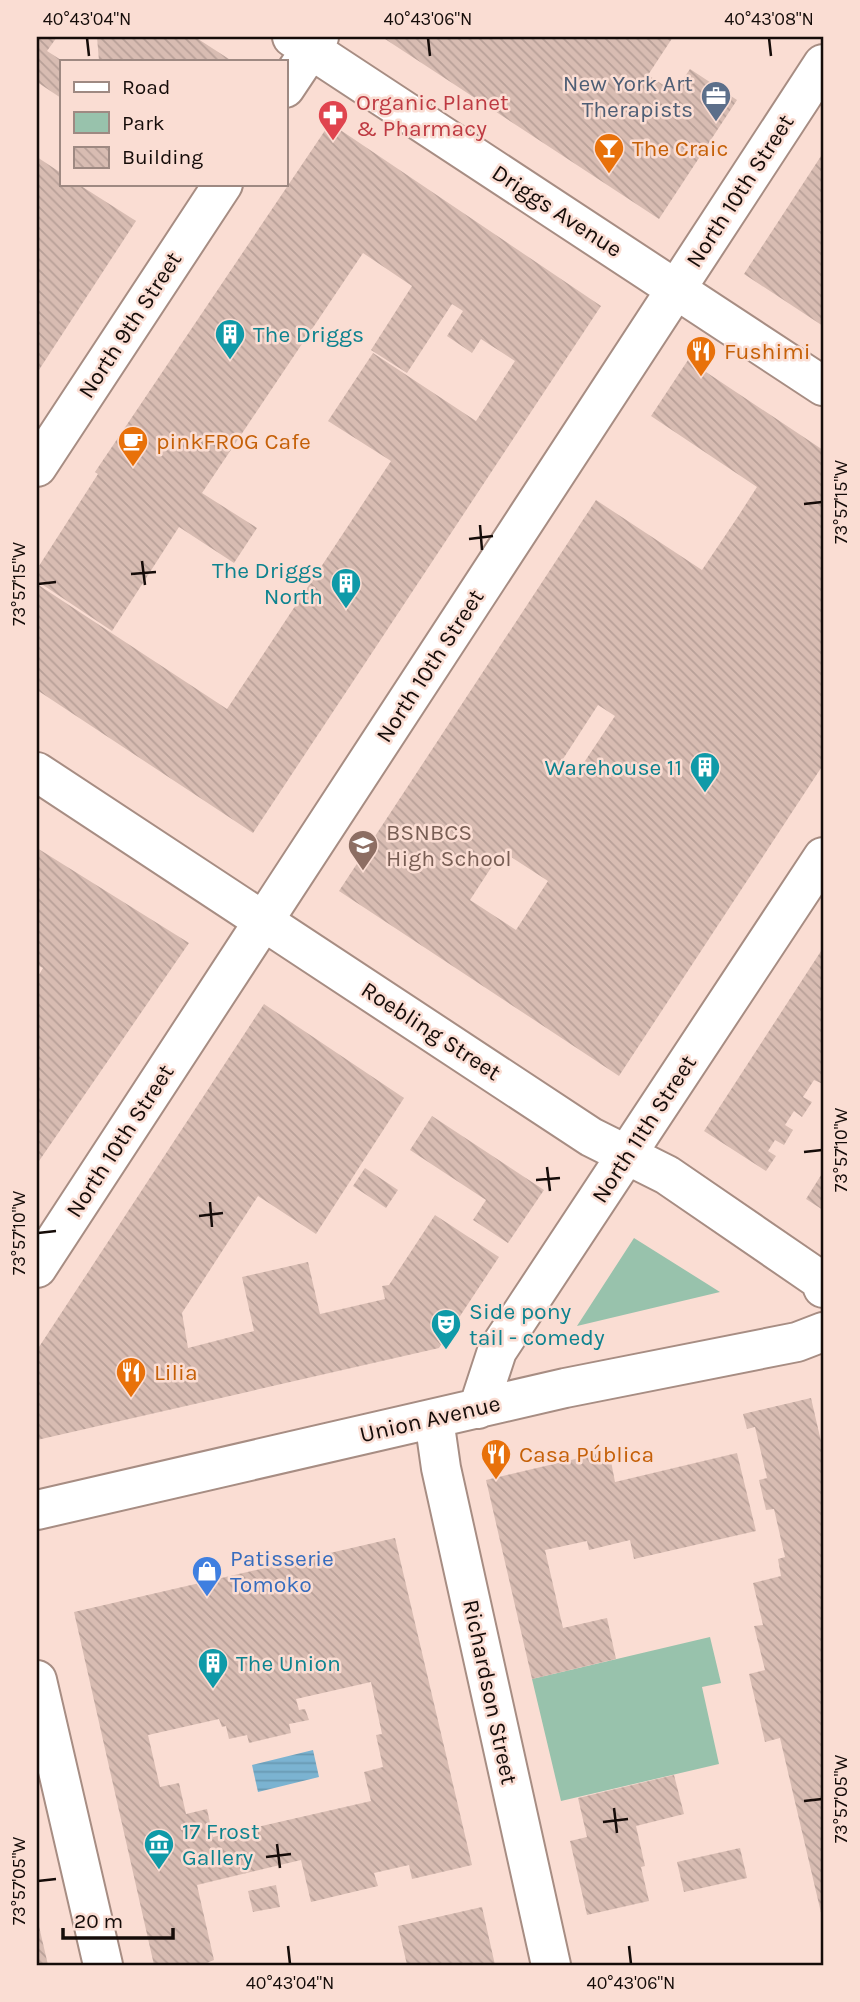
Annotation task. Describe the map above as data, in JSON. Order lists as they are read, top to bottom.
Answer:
{
  "streets": {
    "street": [
      "North 10th Street",
      "Driggs Avenue",
      "North 9th Street",
      "Roebling Street",
      "North 11th Street",
      "Union Avenue",
      "Richardson Street"
    ]
  },
  "crossings": [
    ["North 10th Street", "Driggs Avenue"],
    ["North 10th Street", "Roebling Street"],
    ["Roebling Street", "North 11th Street"],
    ["North 11th Street", "Union Avenue"],
    ["Union Avenue", "Richardson Street"]
  ],
  "places": {
    "office": ["New York Art Therapists"],
    "pharmacy": ["Organic Planet & Pharmacy"],
    "bar": ["The Craic"],
    "building": [
      "The Driggs",
      "The Driggs North",
      "Warehouse 11",
      "The Union"
    ],
    "restaurant": ["Fushimi", "Lilia", "Casa Pública"],
    "cafe": ["pinkFROG Cafe"],
    "school or university": ["BSNBCS High School"],
    "theatre": ["Side pony tail - comedy"],
    "shop": ["Patisserie Tomoko"],
    "museum": ["17 Frost Gallery"]
  },
  "legend": ["Road", "Park", "Building"],
  "scale_bar": "20 m",
  "coordinates": [
    "40°43'04\"N",
    "40°43'06\"N",
    "40°43'08\"N",
    "73°57'15\"W",
    "73°57'10\"W",
    "73°57'05\"W"
  ]
}
